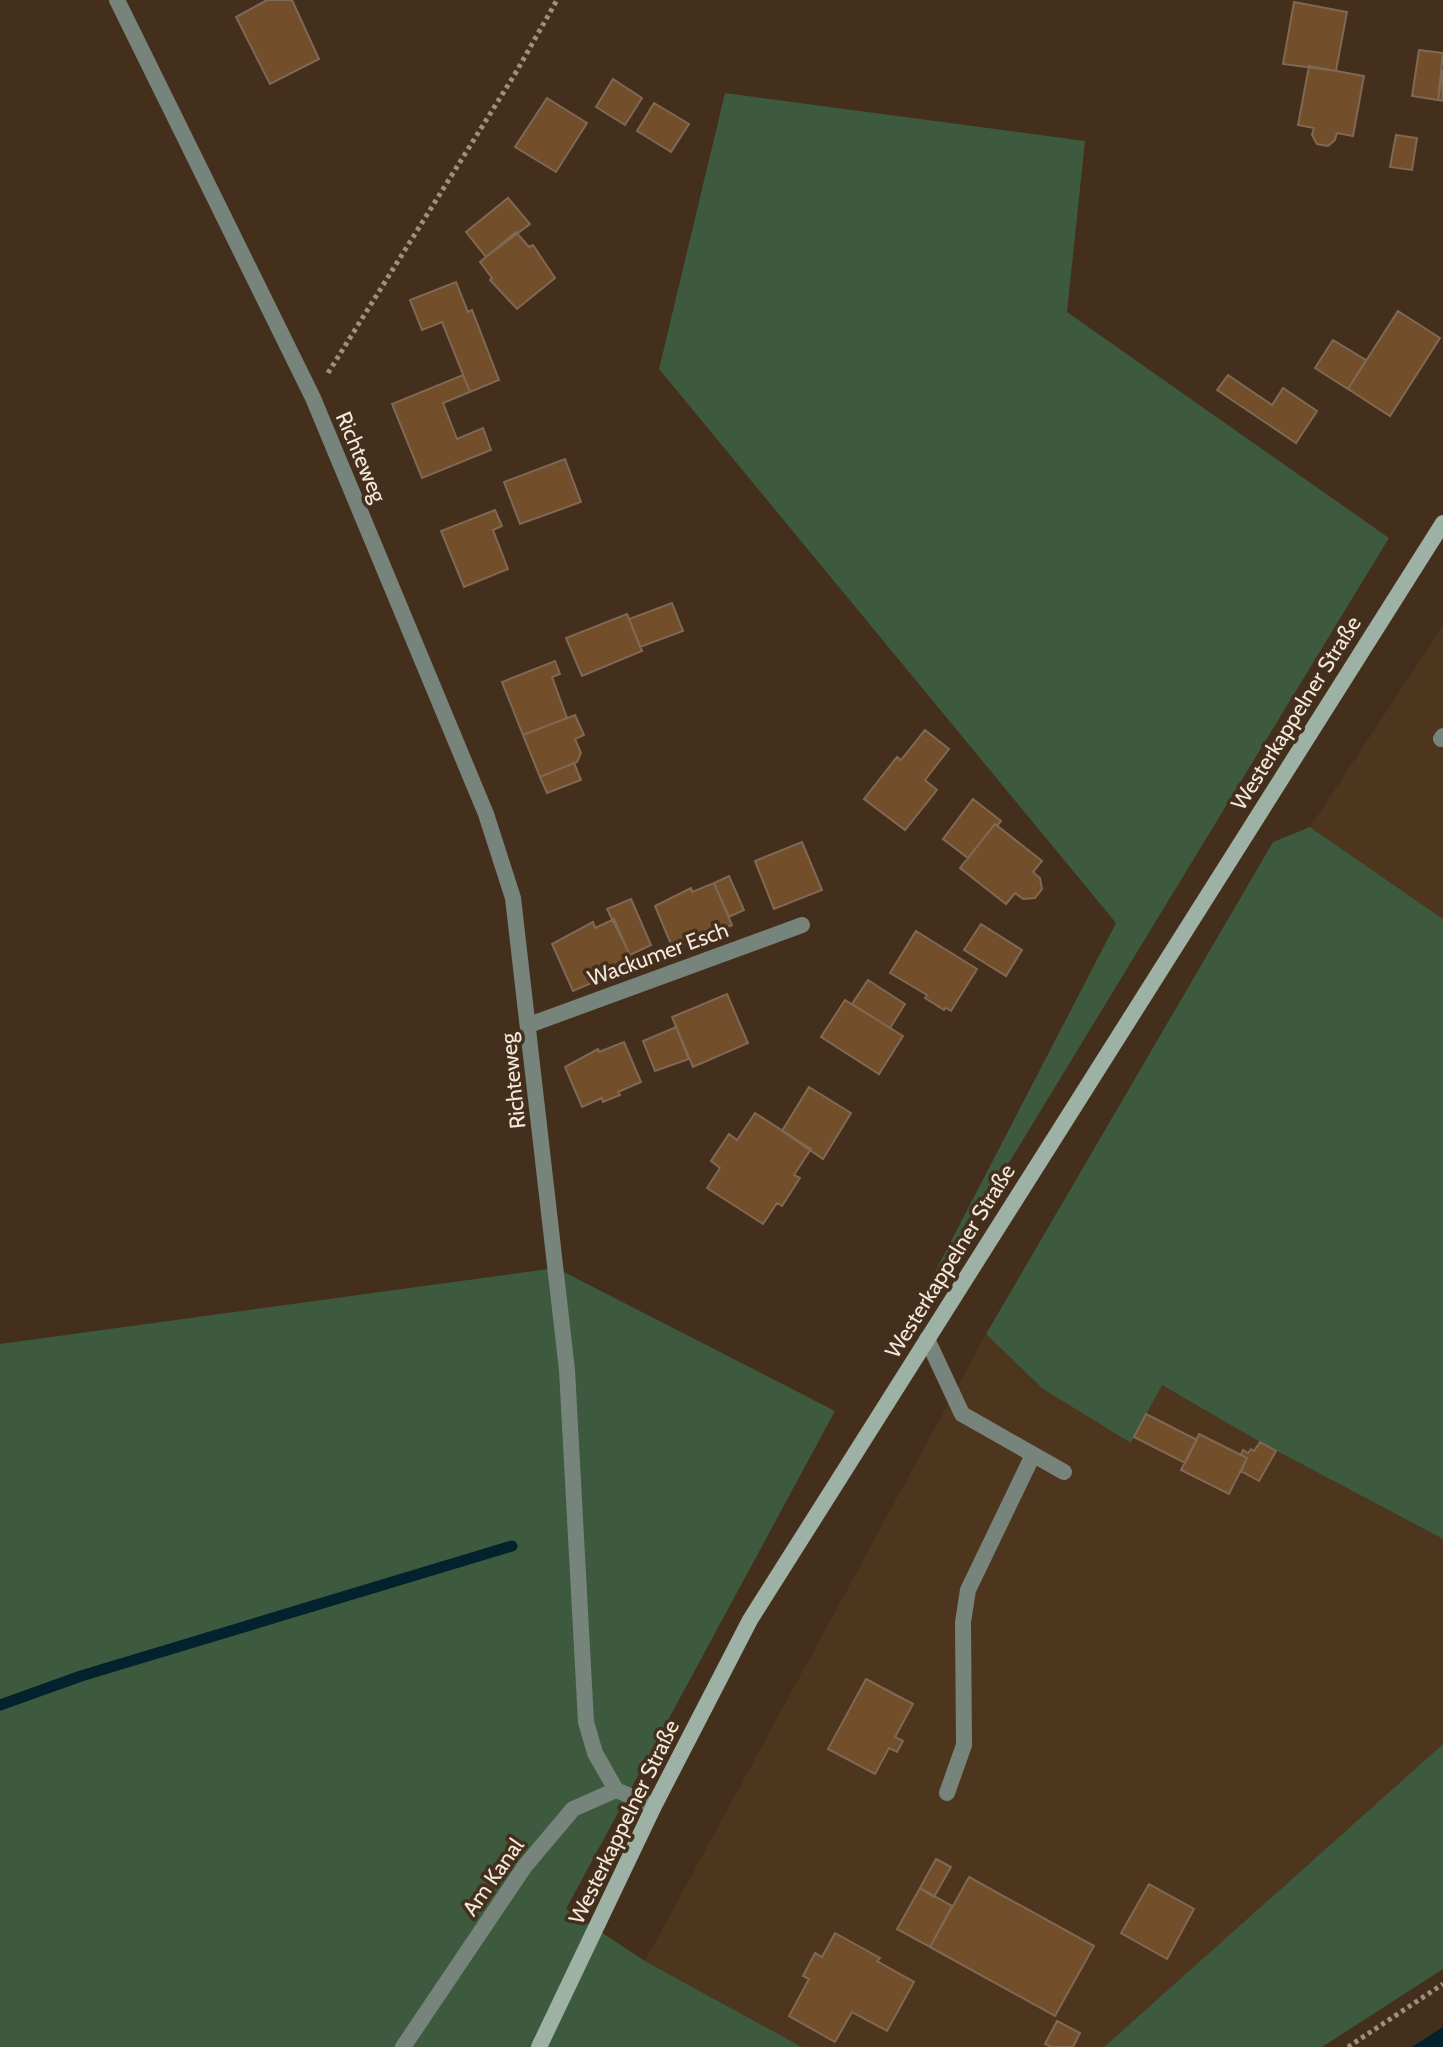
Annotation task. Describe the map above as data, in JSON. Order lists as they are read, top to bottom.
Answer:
{
  "streets": {
    "main road": ["Westerkappelner Straße"],
    "street": ["Richteweg", "Wackumer Esch", "Am Kanal"]
  },
  "crossings": [
    ["Richteweg", "Wackumer Esch"],
    ["Richteweg", "Am Kanal"]
  ]
}
